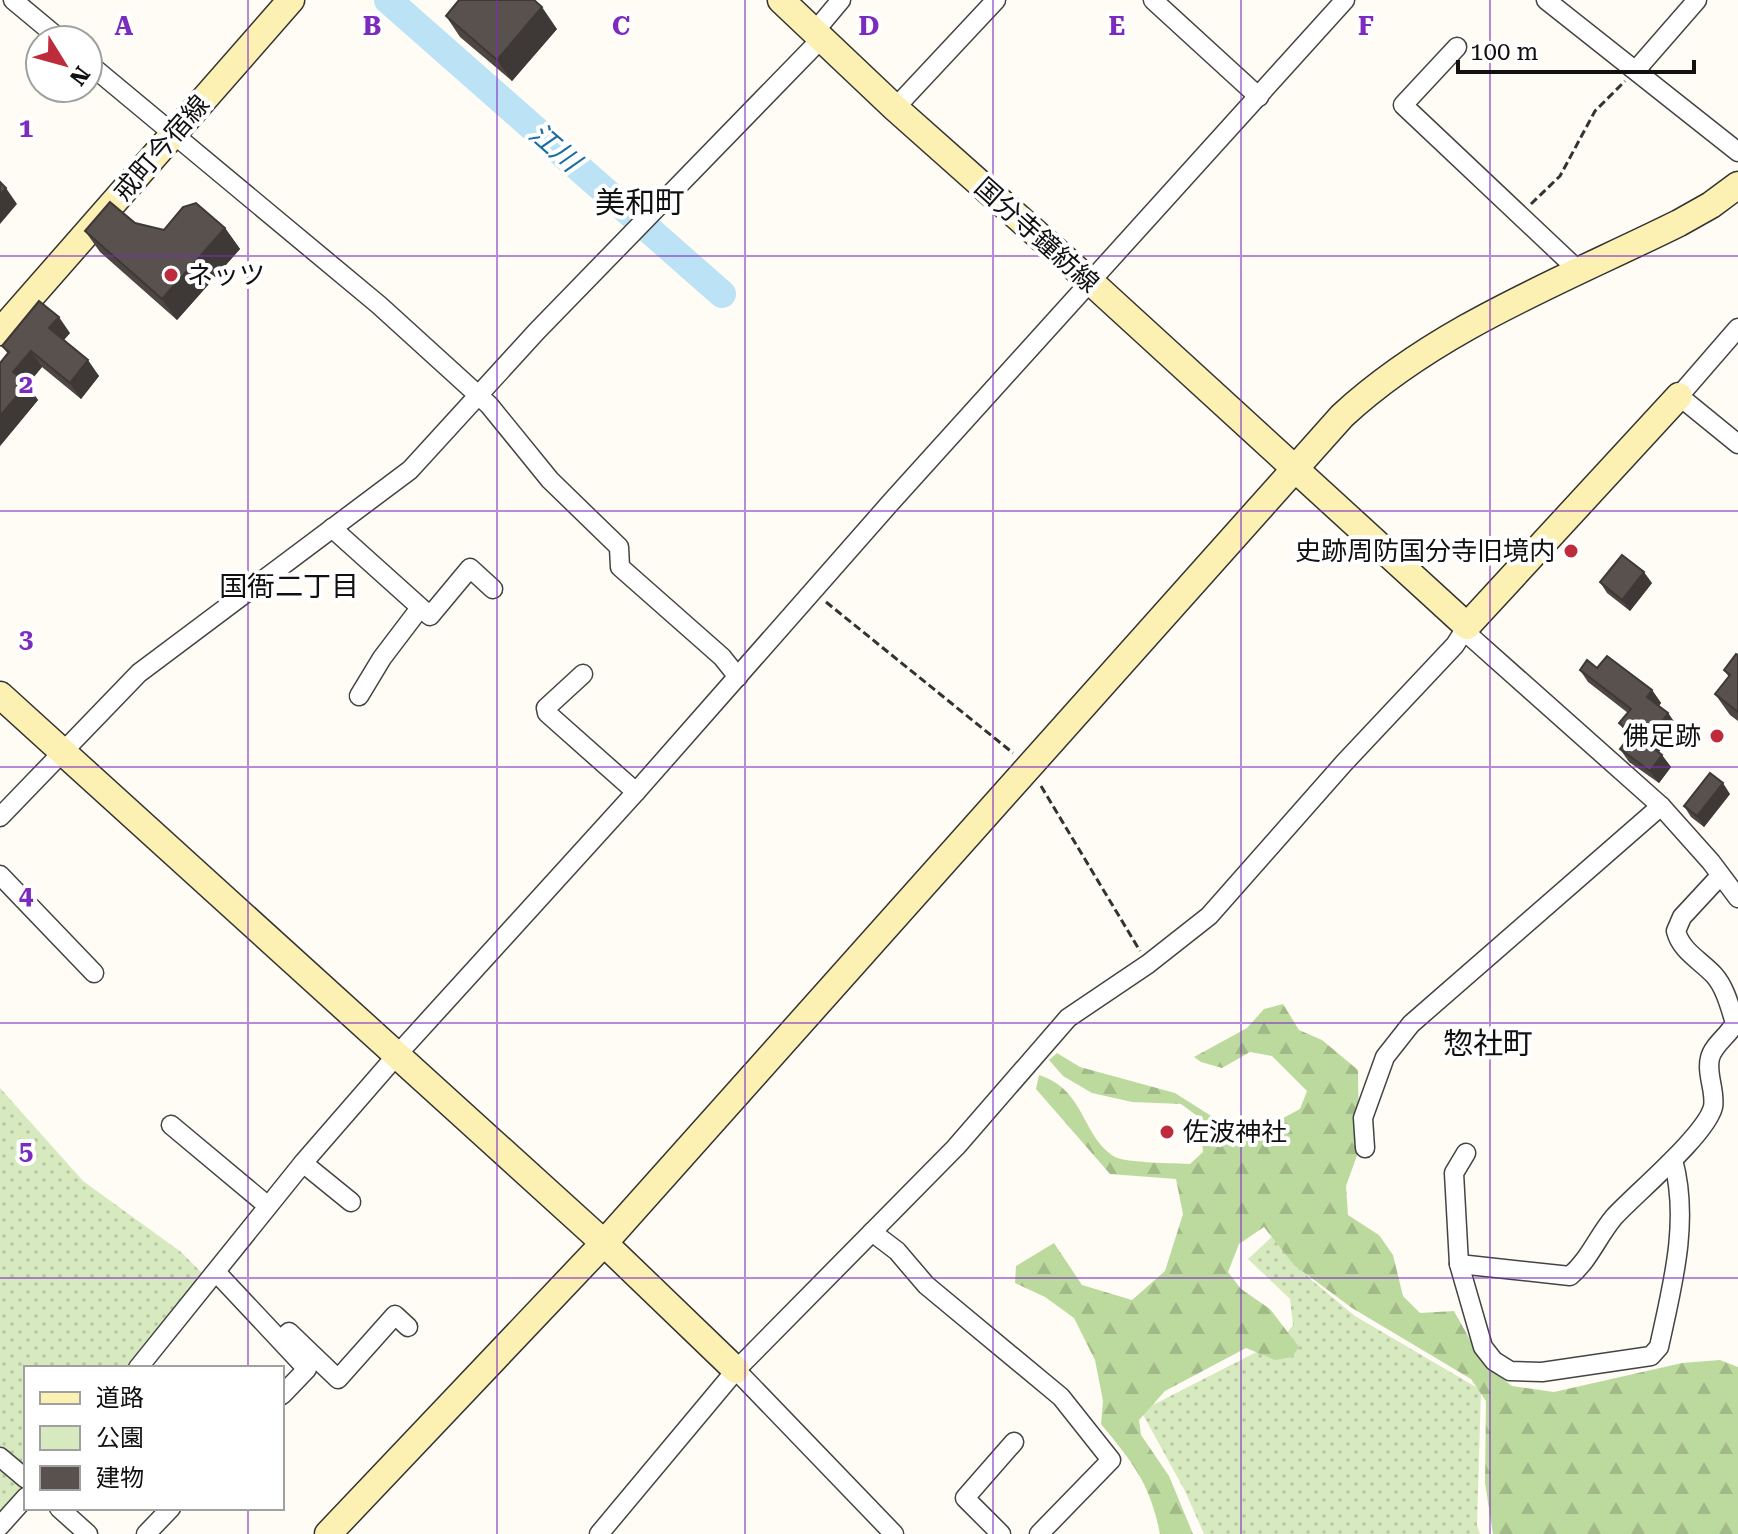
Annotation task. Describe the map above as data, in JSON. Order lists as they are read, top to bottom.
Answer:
{
  "streets": {
    "street": ["戒町今宿線", "国分寺鐘紡線"]
  },
  "districts": ["美和町", "国衙二丁目", "惣社町"],
  "water": ["江川"],
  "places": [
    "ネッツ",
    "史跡周防国分寺旧境内",
    "佛足跡",
    "佐波神社"
  ],
  "legend": ["道路", "公園", "建物"],
  "scale_bar": "100 m",
  "north": "bottom right",
  "grid": {
    "columns": [
      "A",
      "B",
      "C",
      "D",
      "E",
      "F"
    ],
    "rows": [
      "1",
      "2",
      "3",
      "4",
      "5"
    ]
  }
}
